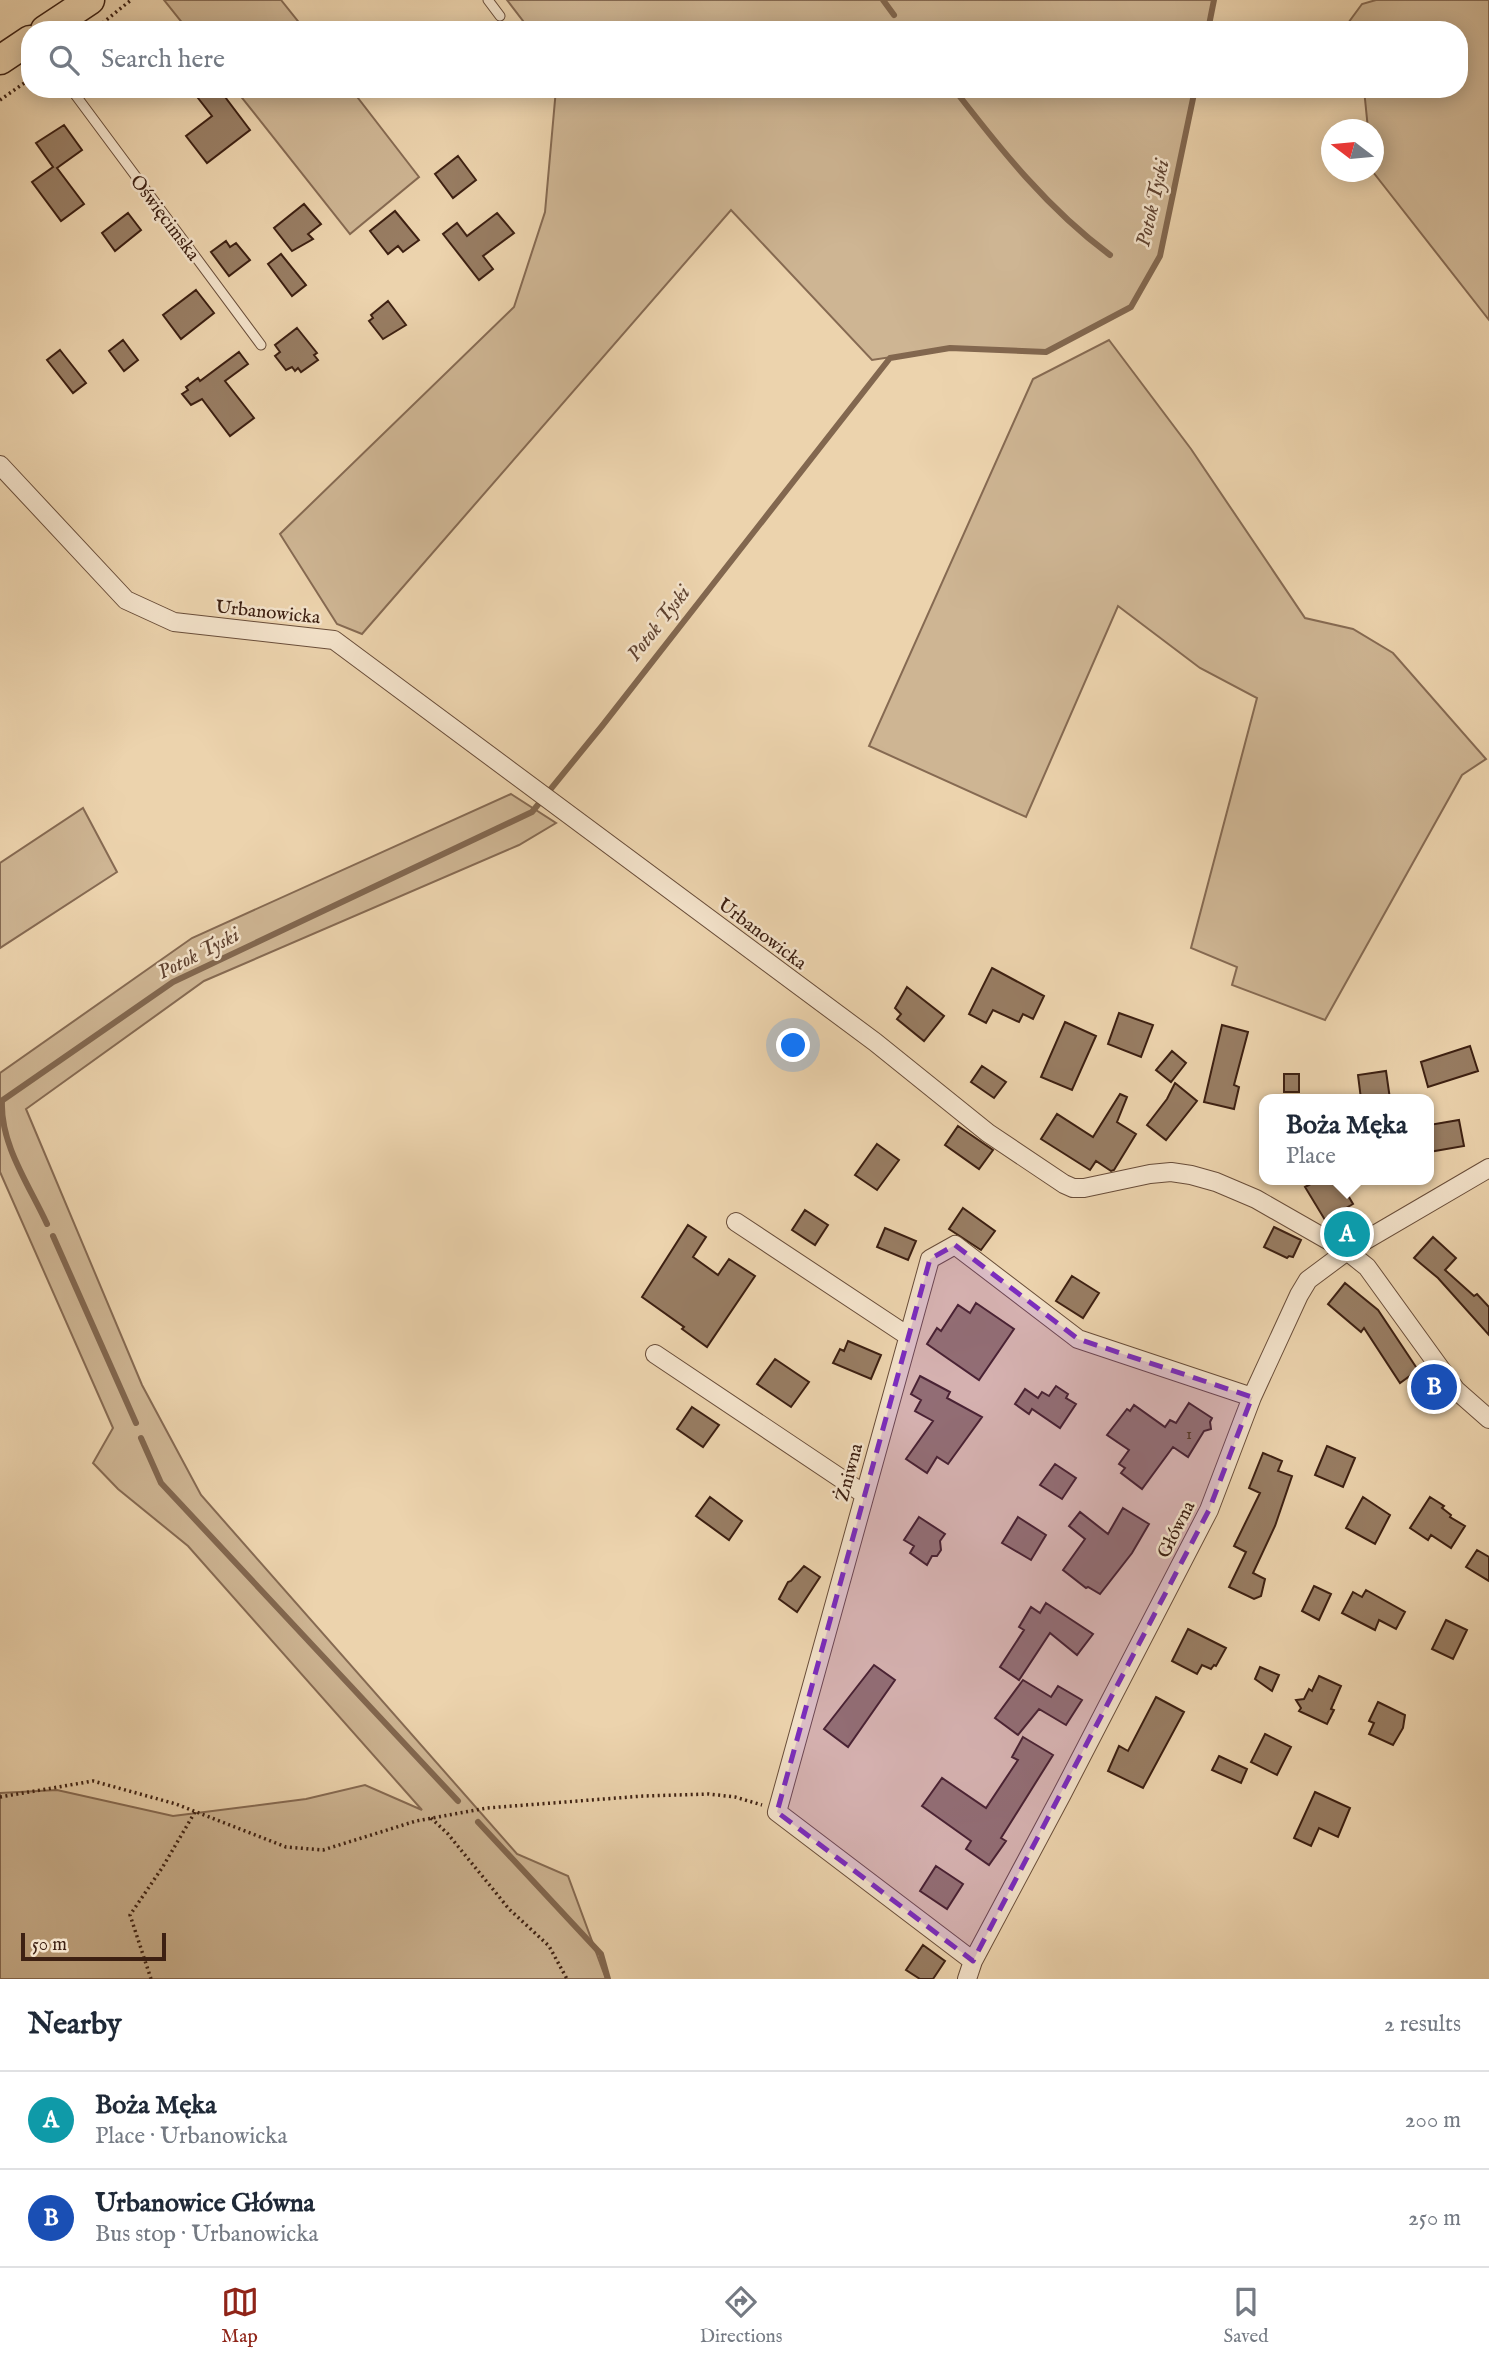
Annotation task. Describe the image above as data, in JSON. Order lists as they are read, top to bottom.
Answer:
{
  "streets": {
    "street": ["Urbanowicka", "Żniwna", "Główna"],
    "lane": ["Oświęcimska"]
  },
  "crossings": [
    ["Urbanowicka", "Główna"],
    ["Żniwna", "Główna"]
  ],
  "water": ["Potok Tyski"],
  "house_numbers": ["1"],
  "scale_bar": "50 m",
  "north": "left",
  "page": {
    "search": "Search here",
    "popup": ["Boża Męka", "Place"],
    "pins": ["A", "B"],
    "scale": "50 m",
    "heading": ["Nearby", "2 results"],
    "list": [
      {
        "mark": "A",
        "name": "Boża Męka",
        "note": "Place · Urbanowicka",
        "value": "200 m"
      },
      {
        "mark": "B",
        "name": "Urbanowice Główna",
        "note": "Bus stop · Urbanowicka",
        "value": "250 m"
      }
    ],
    "nav": ["Map", "Directions", "Saved"]
  }
}
